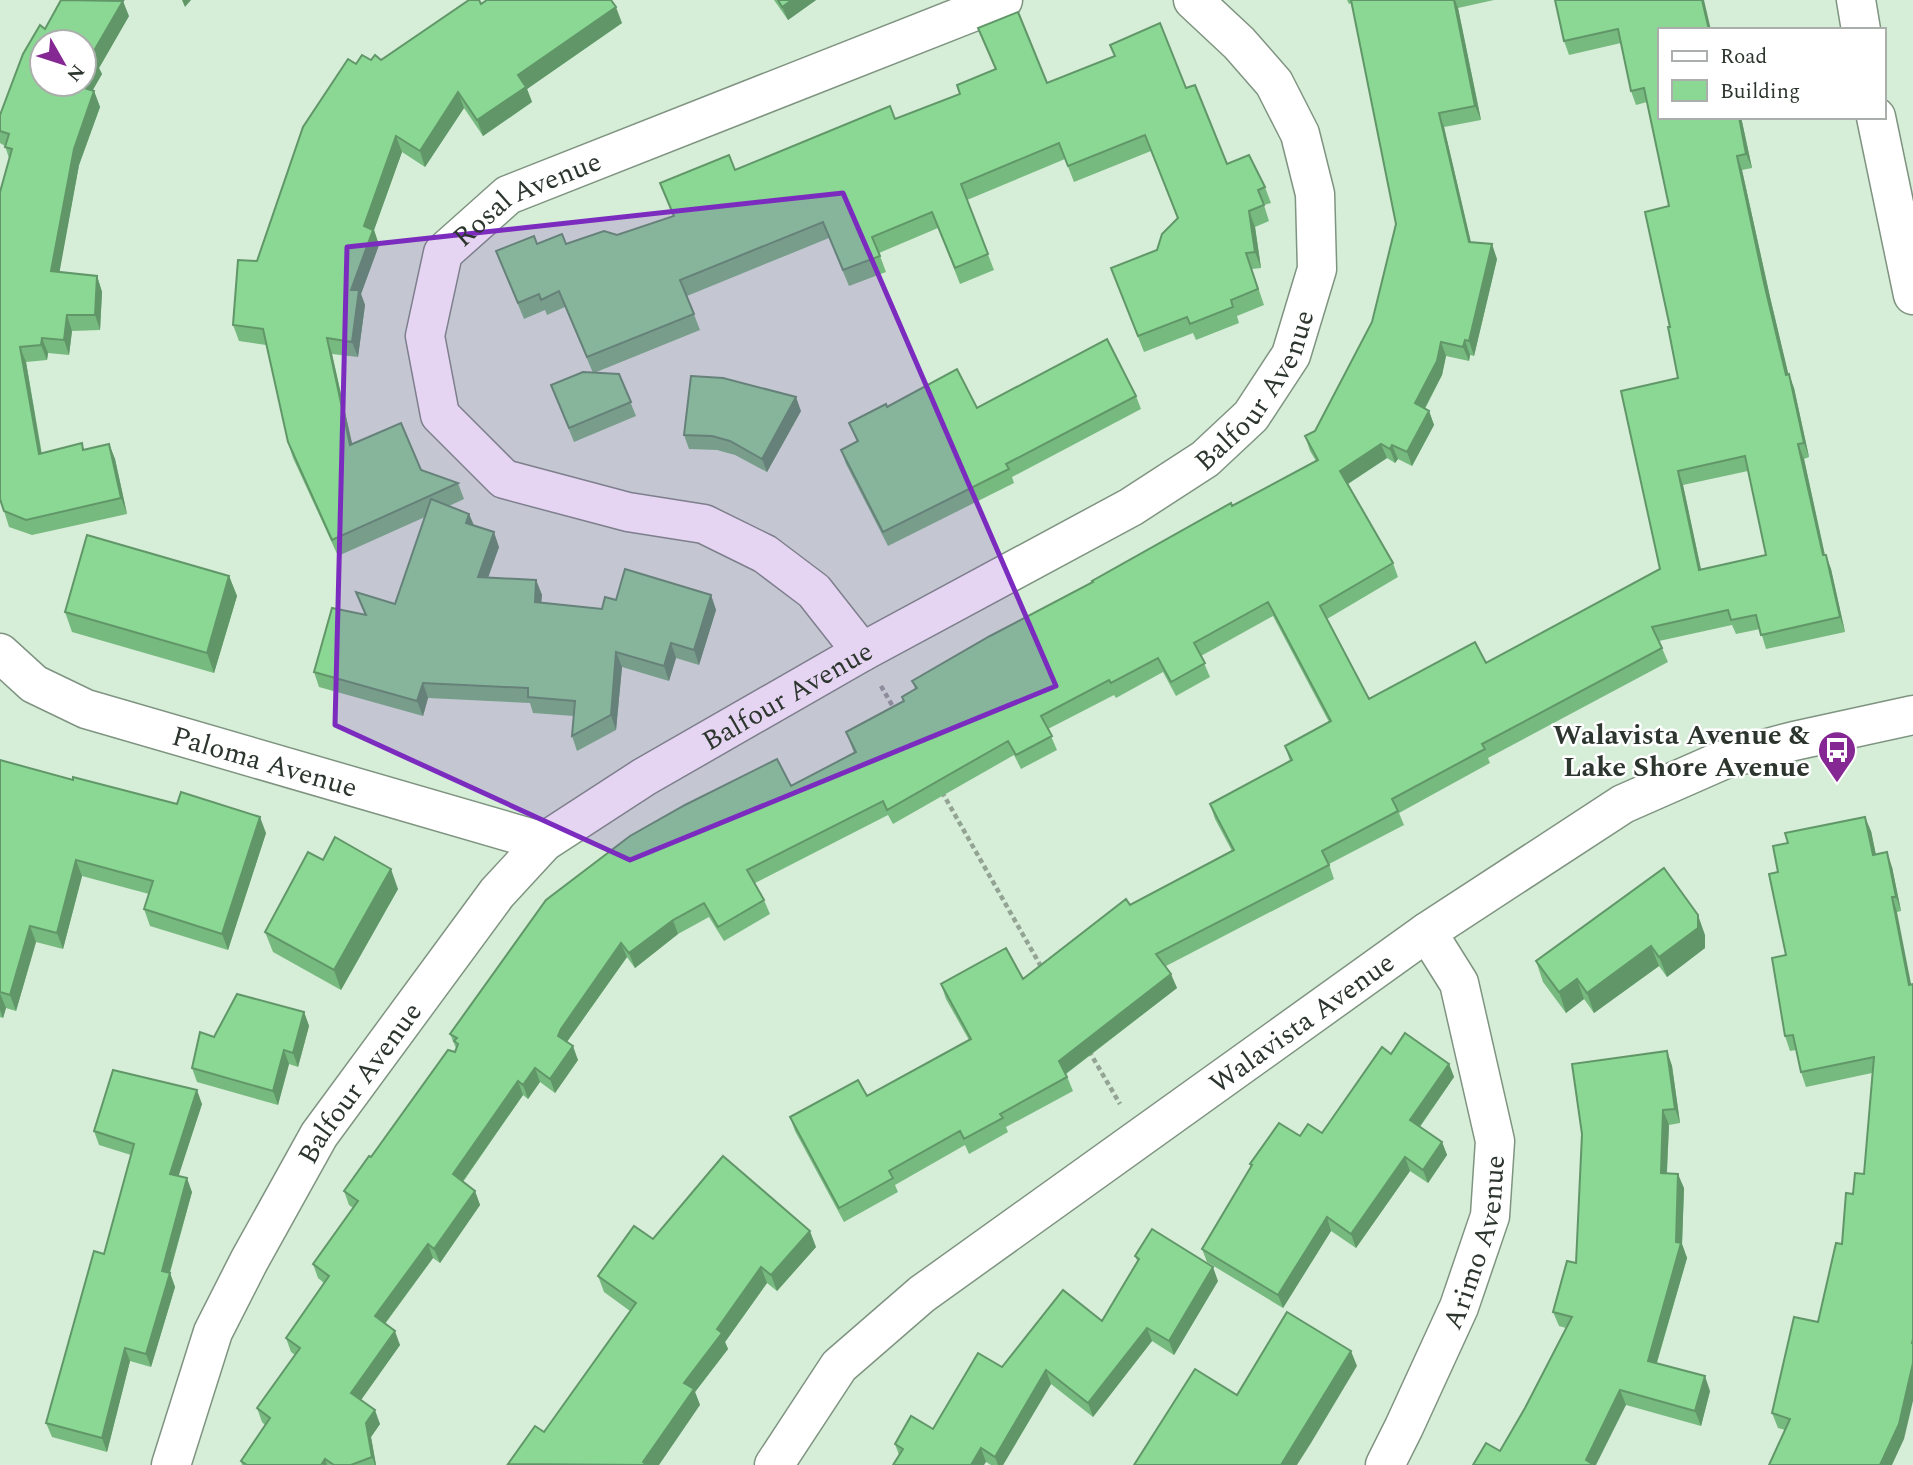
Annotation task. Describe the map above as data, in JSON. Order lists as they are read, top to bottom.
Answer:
{
  "streets": {
    "street": [
      "Rosal Avenue",
      "Balfour Avenue",
      "Paloma Avenue",
      "Walavista Avenue",
      "Arimo Avenue"
    ]
  },
  "crossings": [
    ["Rosal Avenue", "Balfour Avenue"],
    ["Balfour Avenue", "Paloma Avenue"],
    ["Walavista Avenue", "Arimo Avenue"]
  ],
  "places": {
    "bus stop": ["Walavista Avenue & Lake Shore Avenue"]
  },
  "legend": ["Road", "Building"],
  "north": "bottom right"
}
